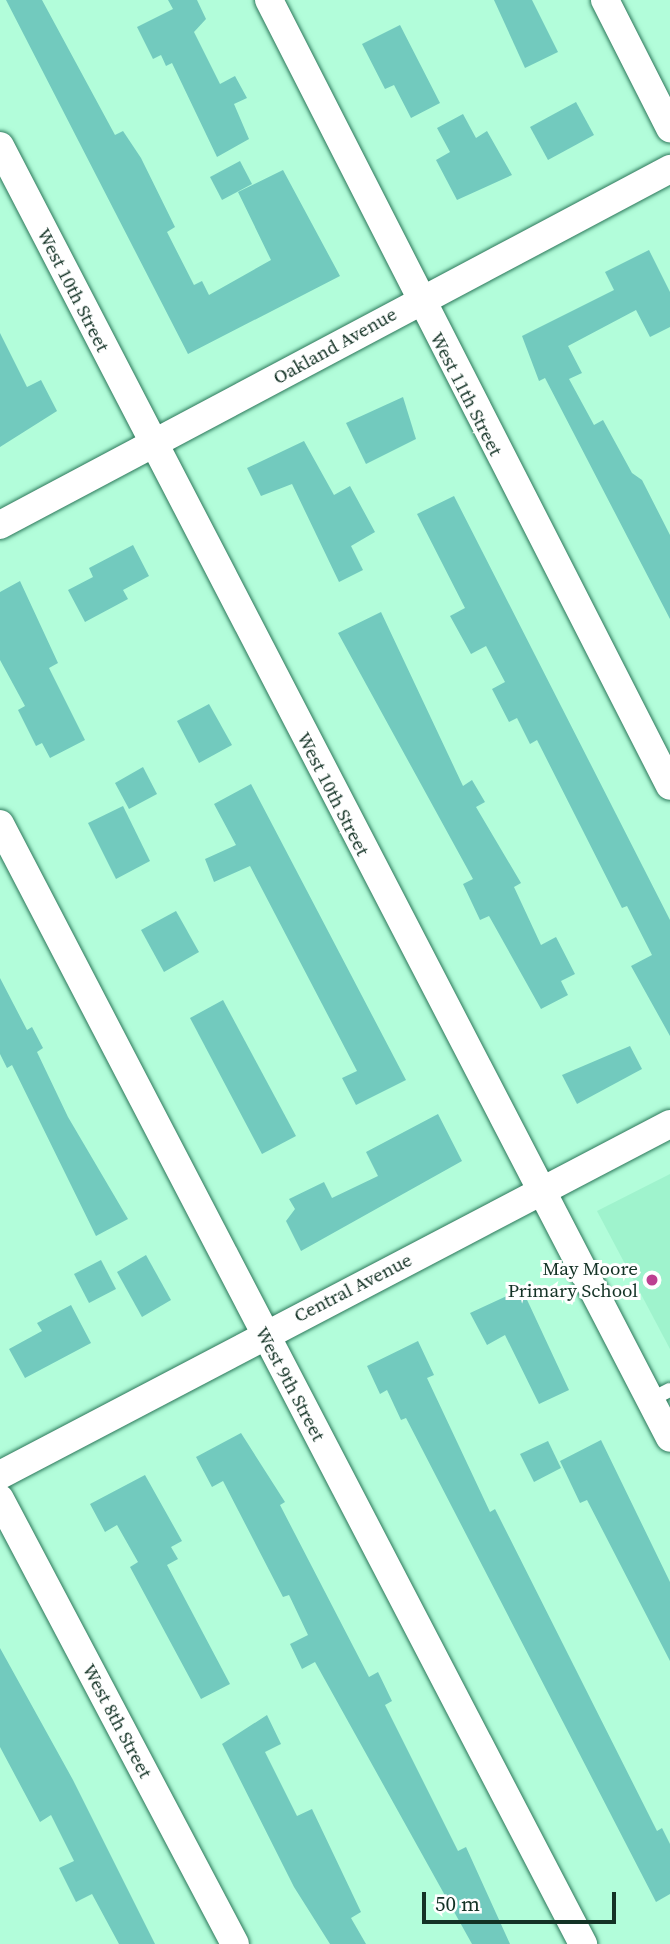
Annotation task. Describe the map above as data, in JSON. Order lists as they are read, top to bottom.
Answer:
{
  "streets": {
    "street": [
      "West 10th Street",
      "Oakland Avenue",
      "West 11th Street",
      "Central Avenue",
      "West 9th Street",
      "West 8th Street"
    ]
  },
  "crossings": [
    ["West 10th Street", "Oakland Avenue"],
    ["West 10th Street", "Central Avenue"],
    ["Oakland Avenue", "West 11th Street"],
    ["Central Avenue", "West 9th Street"]
  ],
  "places": ["May Moore Primary School"],
  "scale_bar": "50 m"
}
